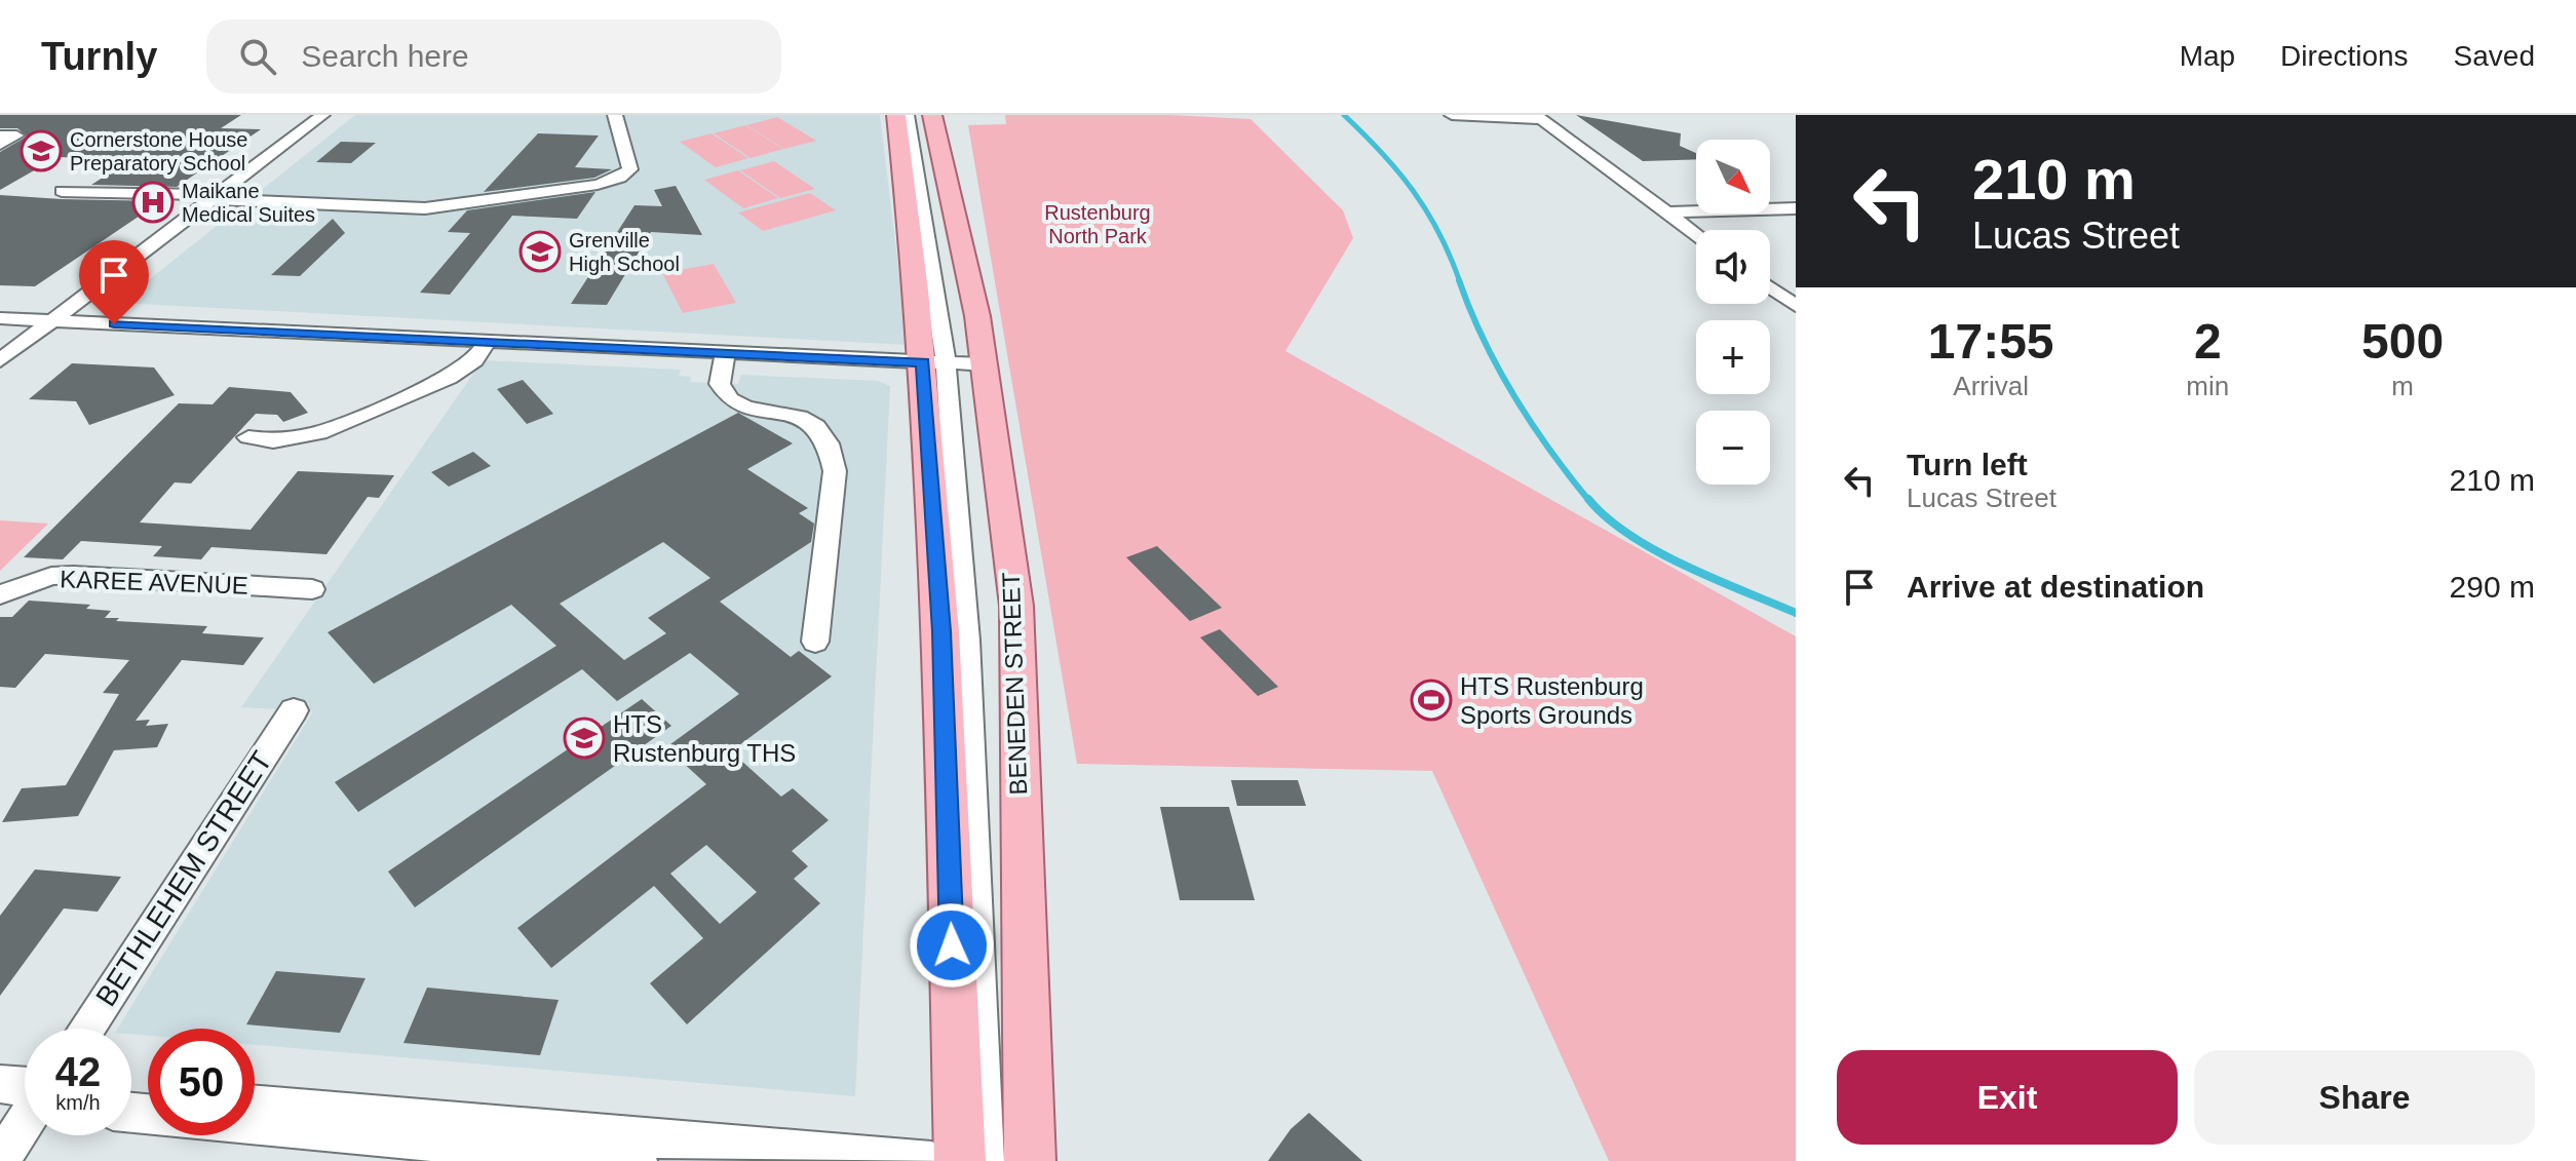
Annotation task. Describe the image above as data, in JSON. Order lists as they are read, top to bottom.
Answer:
{
  "streets": {
    "main road": ["BENEDEN STREET"],
    "street": ["KAREE AVENUE", "BETHLEHEM STREET"]
  },
  "parks": ["Rustenburg North Park"],
  "places": {
    "school or university": ["Cornerstone House Preparatory School", "Grenville High School", "HTS Rustenburg THS"],
    "hospital": ["Maikane Medical Suites"],
    "sports": ["HTS Rustenburg Sports Grounds"]
  },
  "north": "bottom right",
  "page": {
    "header": "Turnly",
    "search": "Search here",
    "nav": ["Map", "Directions", "Saved"],
    "turn": ["210 m", "Lucas Street"],
    "map_buttons": ["+", "−"],
    "eta": [
      "17:55",
      "Arrival",
      "2",
      "min",
      "500",
      "m"
    ],
    "list": [
      {
        "name": "Turn left",
        "note": "Lucas Street",
        "value": "210 m"
      },
      {
        "name": "Arrive at destination",
        "value": "290 m"
      }
    ],
    "speed": "42 km/h",
    "limit": "50",
    "buttons": ["Exit", "Share"]
  }
}
